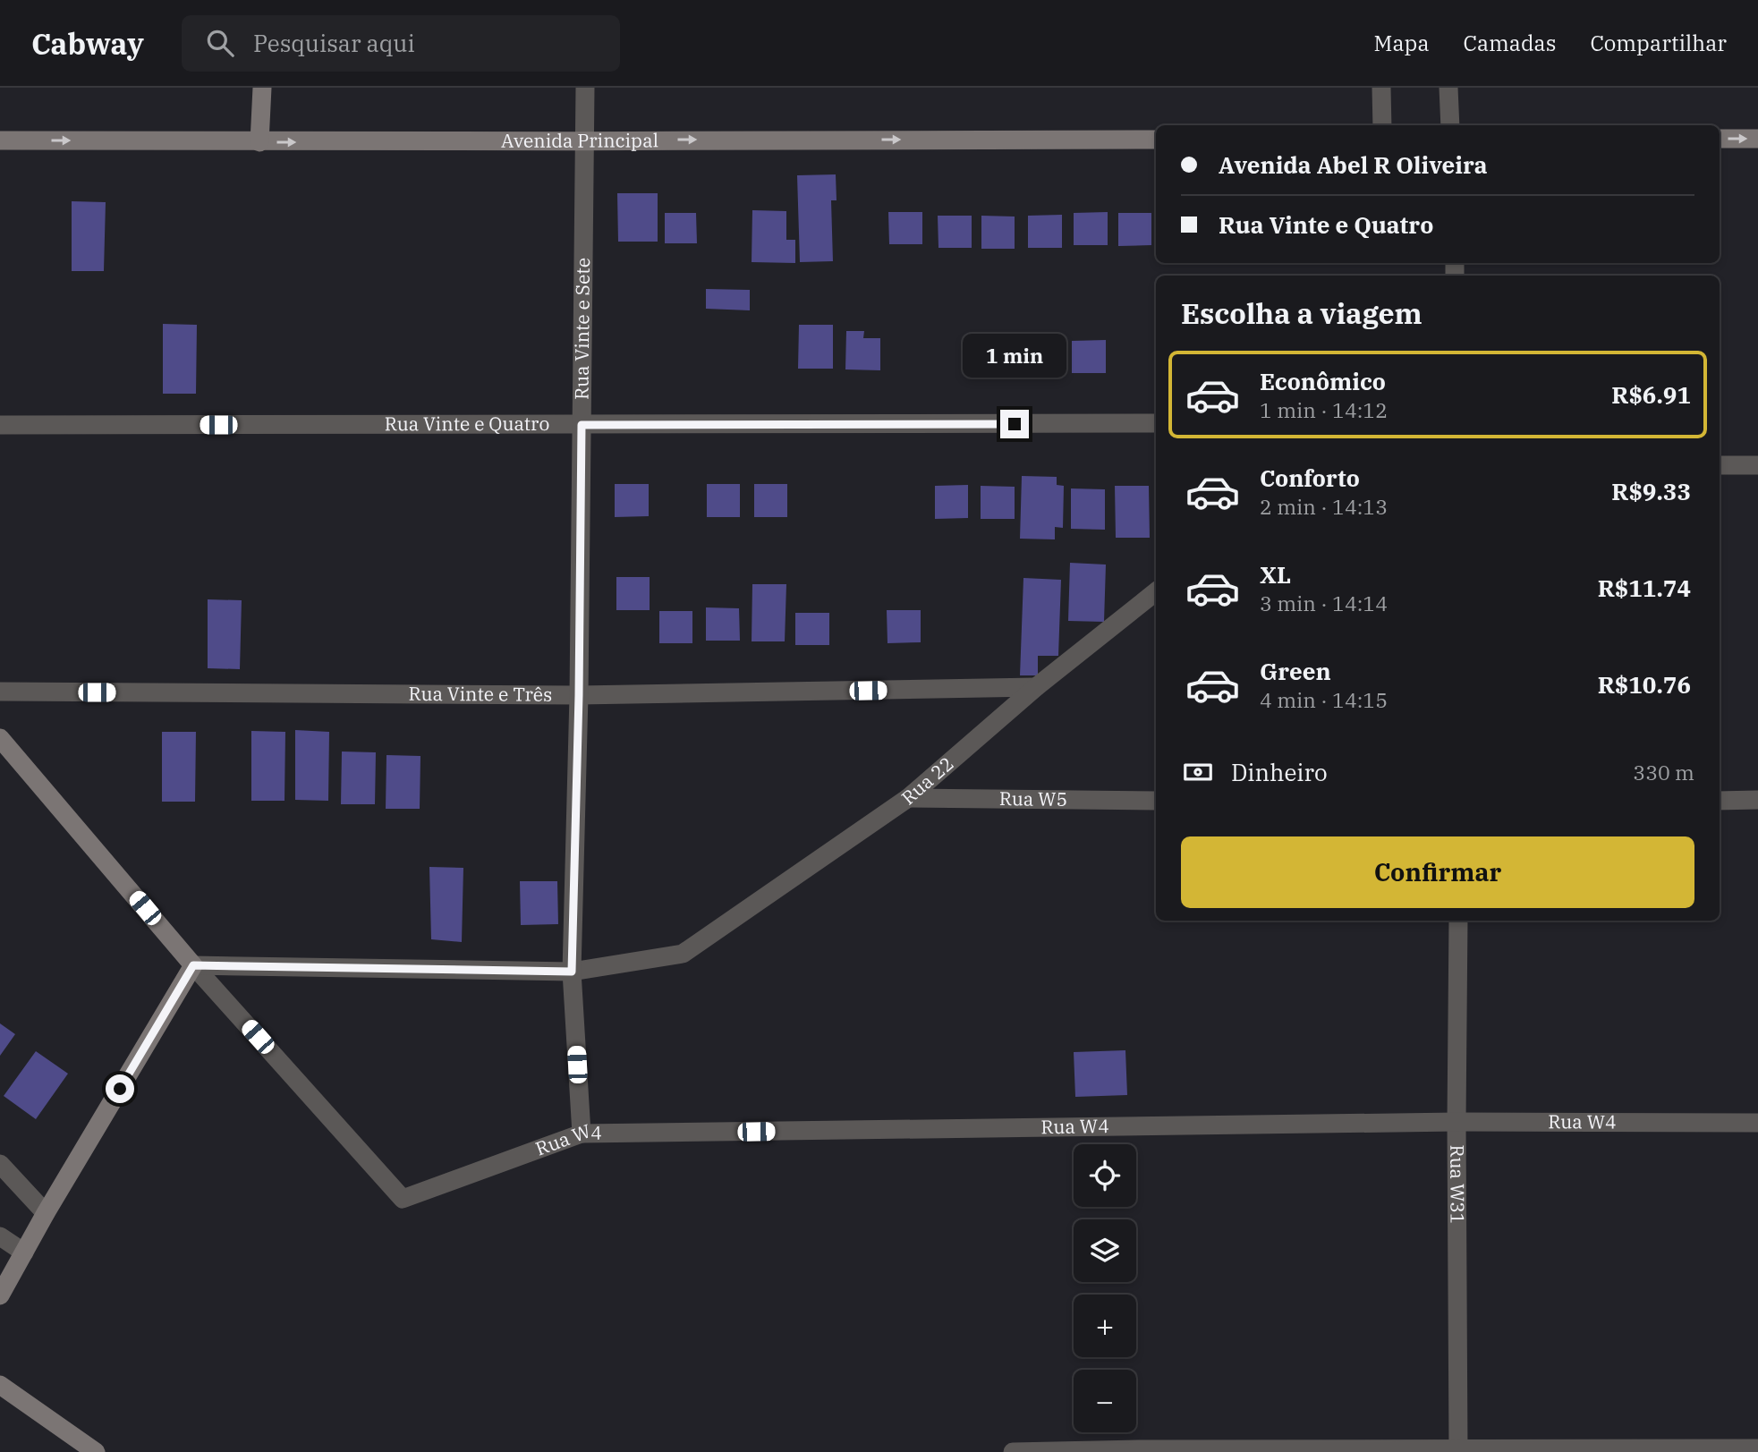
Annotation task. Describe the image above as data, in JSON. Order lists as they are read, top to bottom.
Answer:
{
  "streets": {
    "street": [
      "Avenida Principal",
      "Rua Vinte e Sete",
      "Rua Vinte e Quatro",
      "Rua Vinte e Três",
      "Rua 22",
      "Rua W5",
      "Rua W4",
      "Rua W31"
    ]
  },
  "crossings": [
    ["Avenida Principal", "Rua Vinte e Sete"],
    ["Rua Vinte e Sete", "Rua Vinte e Quatro"],
    ["Rua Vinte e Sete", "Rua Vinte e Três"],
    ["Rua Vinte e Sete", "Rua 22"],
    ["Rua Vinte e Sete", "Rua W4"],
    ["Rua Vinte e Três", "Rua 22"],
    ["Rua 22", "Rua W5"],
    ["Rua W4", "Rua W31"]
  ],
  "one_way": ["Avenida Principal"],
  "page": {
    "header": "Cabway",
    "search": "Pesquisar aqui",
    "nav": ["Mapa", "Camadas", "Compartilhar"],
    "banner": ["Avenida Abel R Oliveira", "Rua Vinte e Quatro"],
    "heading": "Escolha a viagem",
    "bubble": "1 min",
    "list": [
      {
        "name": "Econômico",
        "note": "1 min · 14:12",
        "value": "R$6.91"
      },
      {
        "name": "Conforto",
        "note": "2 min · 14:13",
        "value": "R$9.33"
      },
      {
        "name": "XL",
        "note": "3 min · 14:14",
        "value": "R$11.74"
      },
      {
        "name": "Green",
        "note": "4 min · 14:15",
        "value": "R$10.76"
      }
    ],
    "pay": ["Dinheiro", "330 m"],
    "buttons": "Confirmar",
    "map_buttons": ["+", "−"]
  }
}
